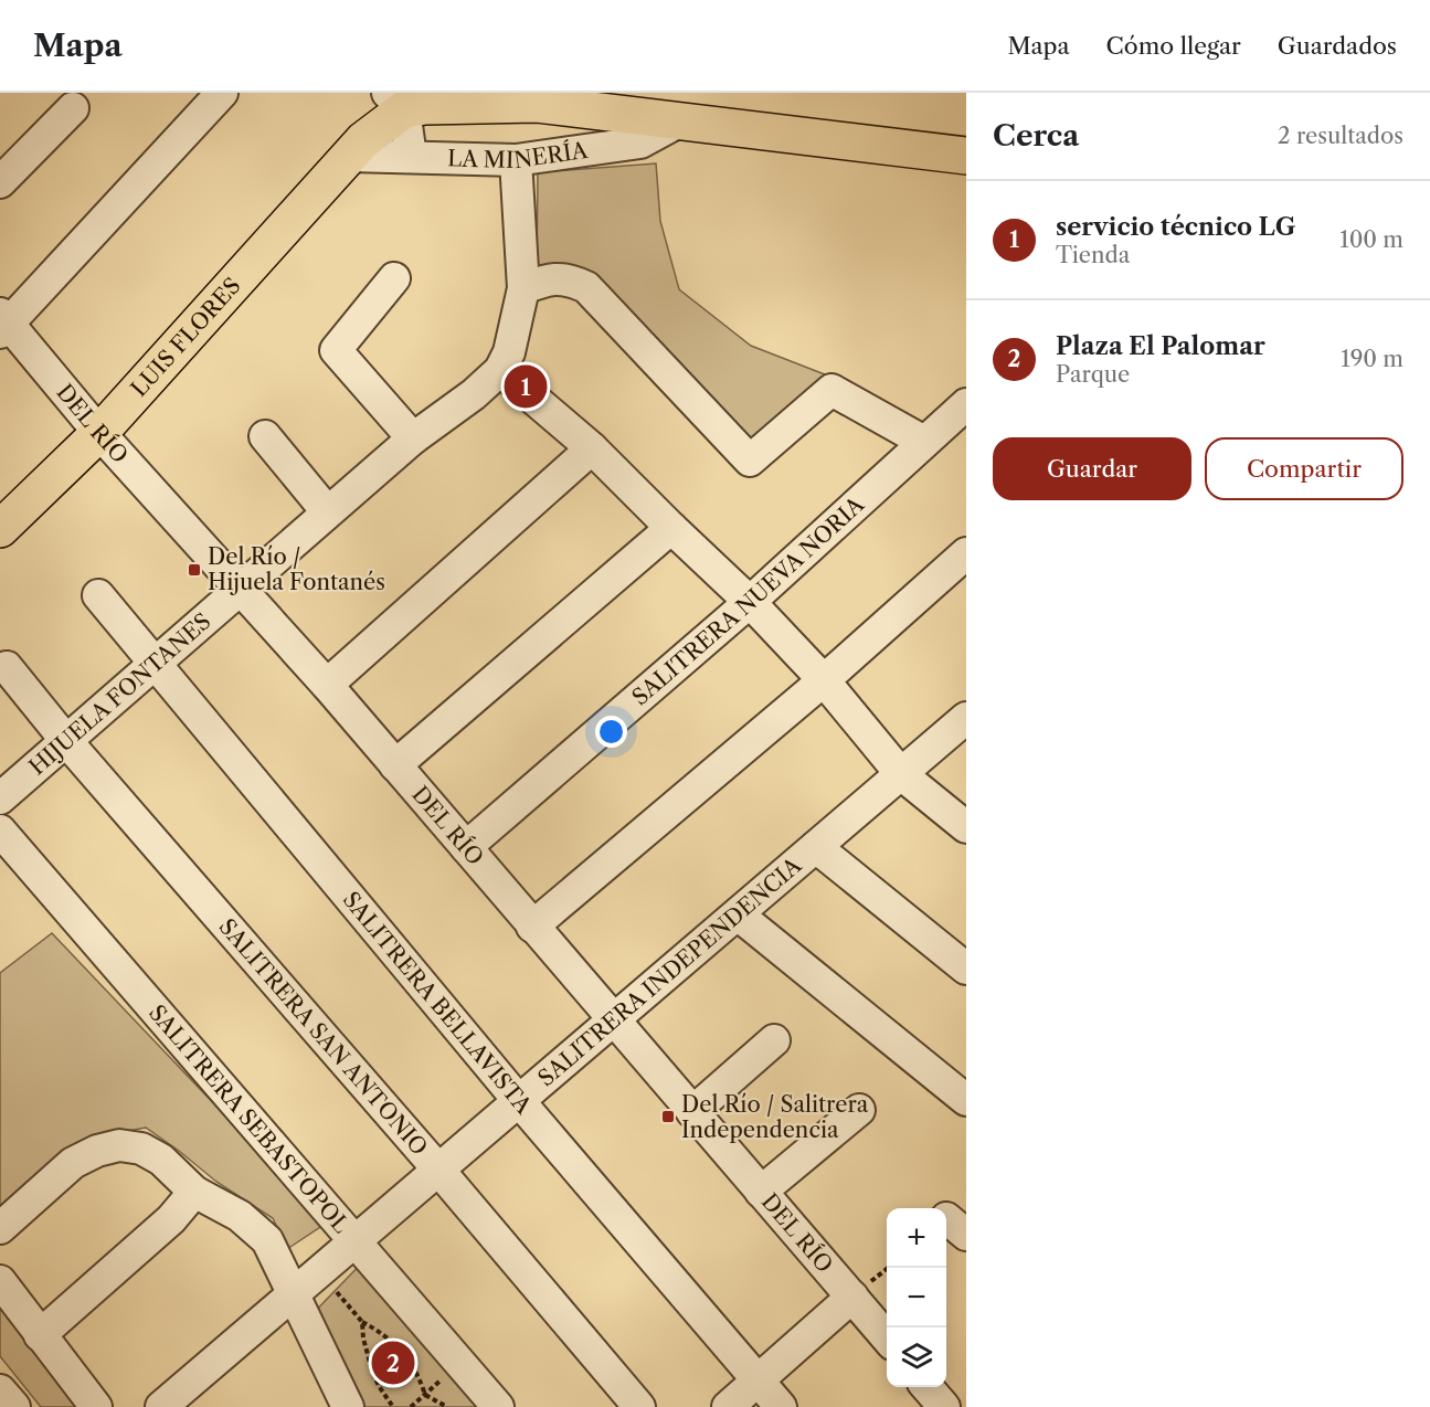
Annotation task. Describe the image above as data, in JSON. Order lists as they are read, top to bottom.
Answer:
{
  "streets": {
    "main road": ["LA MINERÍA", "LUIS FLORES"],
    "street": [
      "DEL RÍO",
      "SALITRERA NUEVA NORIA",
      "HIJUELA FONTANES",
      "SALITRERA INDEPENDENCIA",
      "SALITRERA BELLAVISTA",
      "SALITRERA SAN ANTONIO",
      "SALITRERA SEBASTOPOL"
    ]
  },
  "crossings": [
    ["LA MINERÍA", "LUIS FLORES"],
    ["LA MINERÍA", "HIJUELA FONTANES"],
    ["LUIS FLORES", "DEL RÍO"],
    ["DEL RÍO", "SALITRERA NUEVA NORIA"],
    ["DEL RÍO", "HIJUELA FONTANES"],
    ["DEL RÍO", "SALITRERA INDEPENDENCIA"],
    ["HIJUELA FONTANES", "SALITRERA BELLAVISTA"],
    ["HIJUELA FONTANES", "SALITRERA SAN ANTONIO"],
    ["SALITRERA INDEPENDENCIA", "SALITRERA BELLAVISTA"],
    ["SALITRERA INDEPENDENCIA", "SALITRERA SAN ANTONIO"],
    ["SALITRERA INDEPENDENCIA", "SALITRERA SEBASTOPOL"]
  ],
  "places": {
    "transit": ["Del Río / Hijuela Fontanés", "Del Río / Salitrera Independencia"]
  },
  "page": {
    "header": "Mapa",
    "nav": ["Mapa", "Cómo llegar", "Guardados"],
    "heading": ["Cerca", "2 resultados"],
    "list": [
      {
        "mark": "1",
        "name": "servicio técnico LG",
        "note": "Tienda",
        "value": "100 m"
      },
      {
        "mark": "2",
        "name": "Plaza El Palomar",
        "note": "Parque",
        "value": "190 m"
      }
    ],
    "pins": ["1", "2"],
    "buttons": ["Guardar", "Compartir"],
    "map_buttons": ["+", "−"]
  }
}
